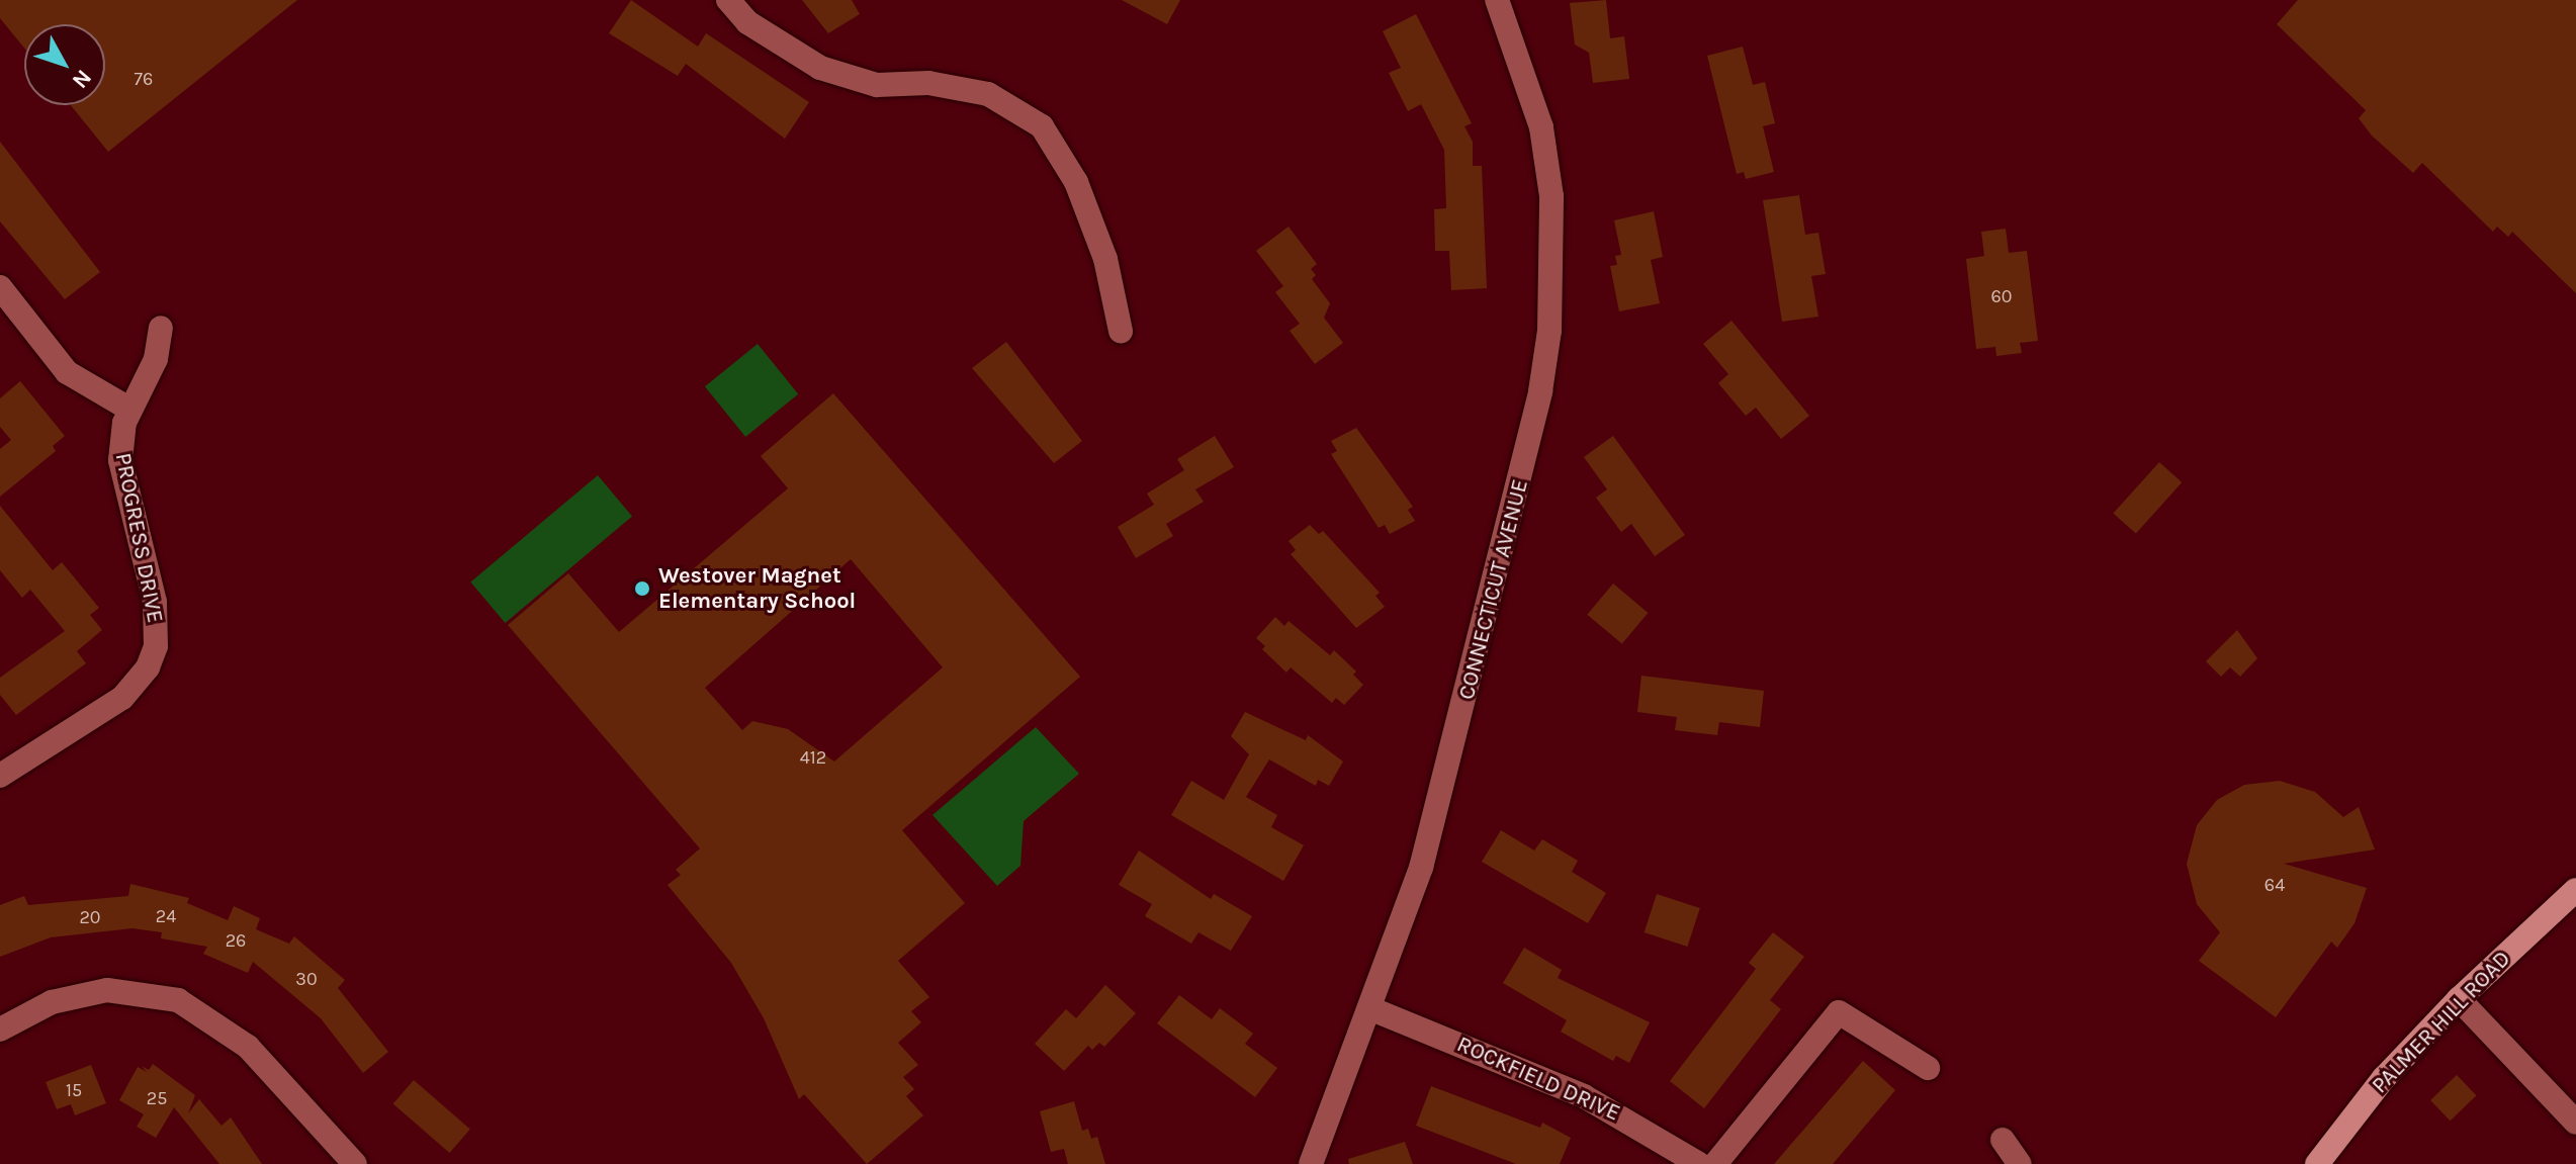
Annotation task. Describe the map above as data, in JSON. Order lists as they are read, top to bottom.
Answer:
{
  "streets": {
    "main road": ["PALMER HILL ROAD"],
    "street": ["PROGRESS DRIVE", "CONNECTICUT AVENUE", "ROCKFIELD DRIVE"]
  },
  "crossings": [
    ["CONNECTICUT AVENUE", "ROCKFIELD DRIVE"]
  ],
  "places": ["Westover Magnet Elementary School"],
  "house_numbers": [
    "76",
    "60",
    "412",
    "64",
    "24",
    "20",
    "26",
    "30",
    "15",
    "25"
  ],
  "north": "bottom right"
}
